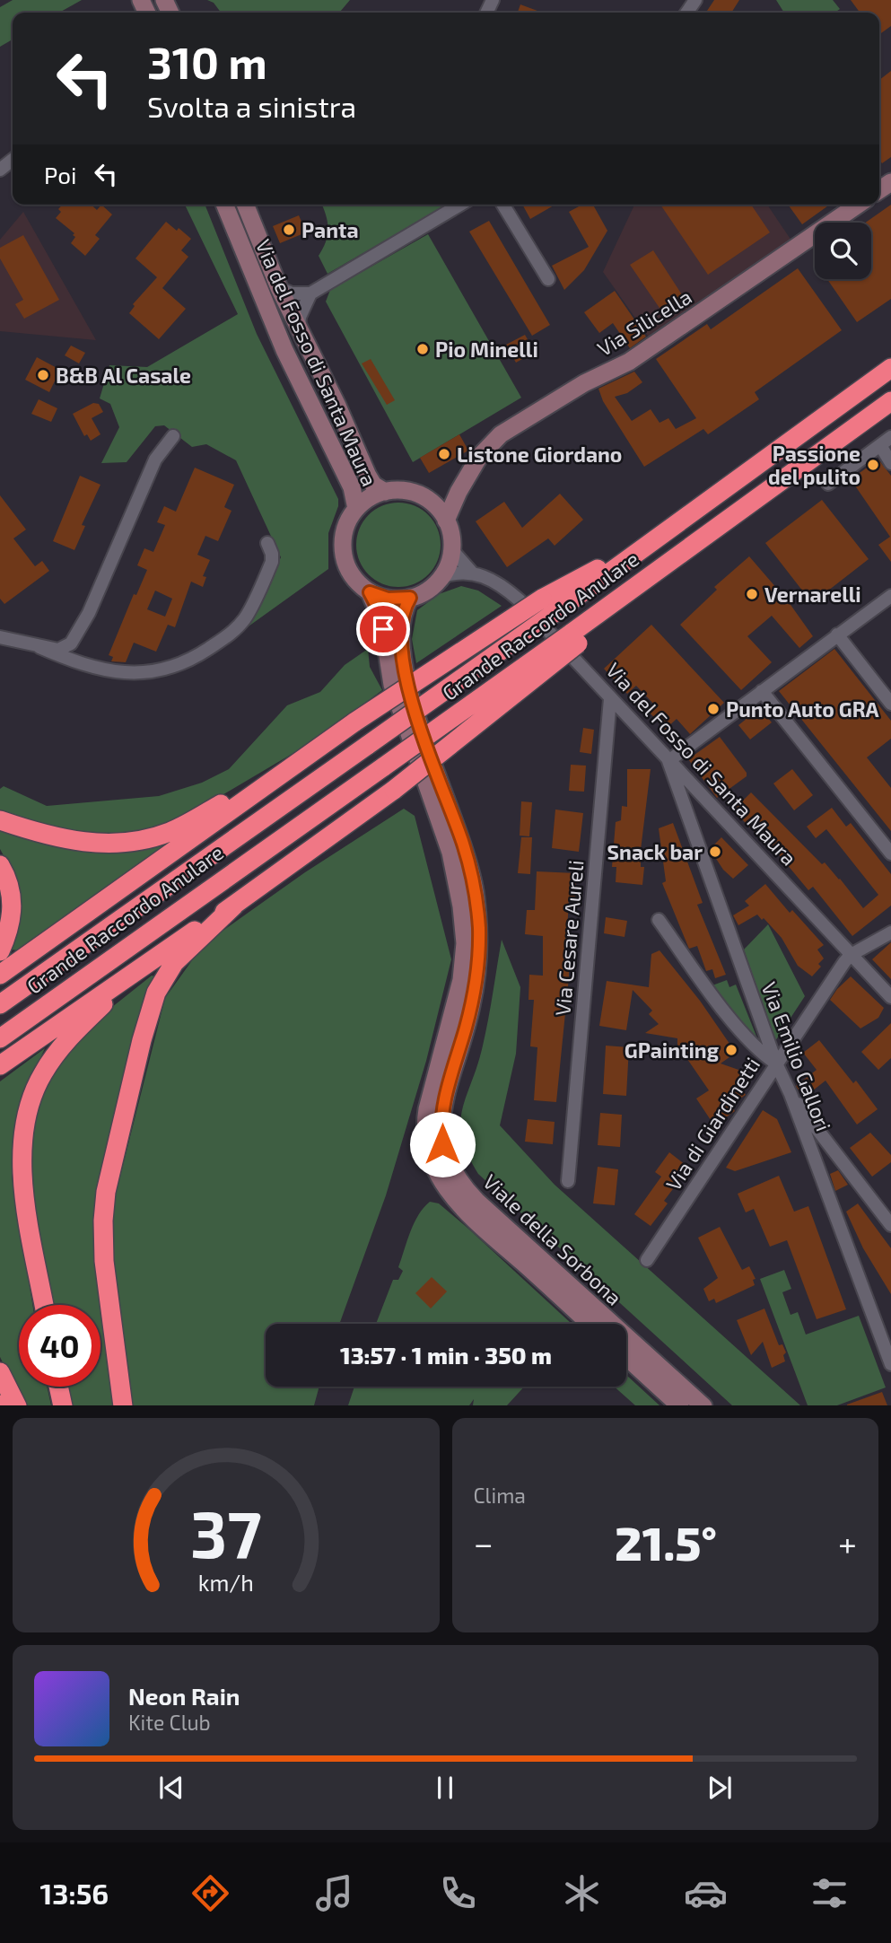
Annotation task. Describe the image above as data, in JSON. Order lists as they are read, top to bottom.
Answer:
{
  "streets": {
    "highway": ["Grande Raccordo Anulare"],
    "street": [
      "Via Silicella",
      "Via del Fosso di Santa Maura",
      "Via Cesare Aureli",
      "Via Emilio Gallori",
      "Via di Giardinetti",
      "Viale della Sorbona"
    ]
  },
  "crossings": [
    ["Via Silicella", "Via del Fosso di Santa Maura"],
    ["Via Silicella", "Viale della Sorbona"],
    ["Via del Fosso di Santa Maura", "Via Cesare Aureli"],
    ["Via del Fosso di Santa Maura", "Via Emilio Gallori"],
    ["Via del Fosso di Santa Maura", "Via di Giardinetti"],
    ["Via del Fosso di Santa Maura", "Viale della Sorbona"],
    ["Via Emilio Gallori", "Via di Giardinetti"]
  ],
  "places": [
    "Panta",
    "Pio Minelli",
    "B&B Al Casale",
    "Listone Giordano",
    "Passione del pulito",
    "Vernarelli",
    "Punto Auto GRA",
    "Snack bar",
    "GPainting"
  ],
  "page": {
    "turn": ["310 m", "Svolta a sinistra"],
    "then": "Poi",
    "limit": "40",
    "trip": "13:57 · 1 min · 350 m",
    "tile": "Clima",
    "heat": ["−", "21.5°", "+"],
    "song": ["Neon Rain", "Kite Club"],
    "tabs": "13:56",
    "gauge": ["37", "km/h"]
  }
}
